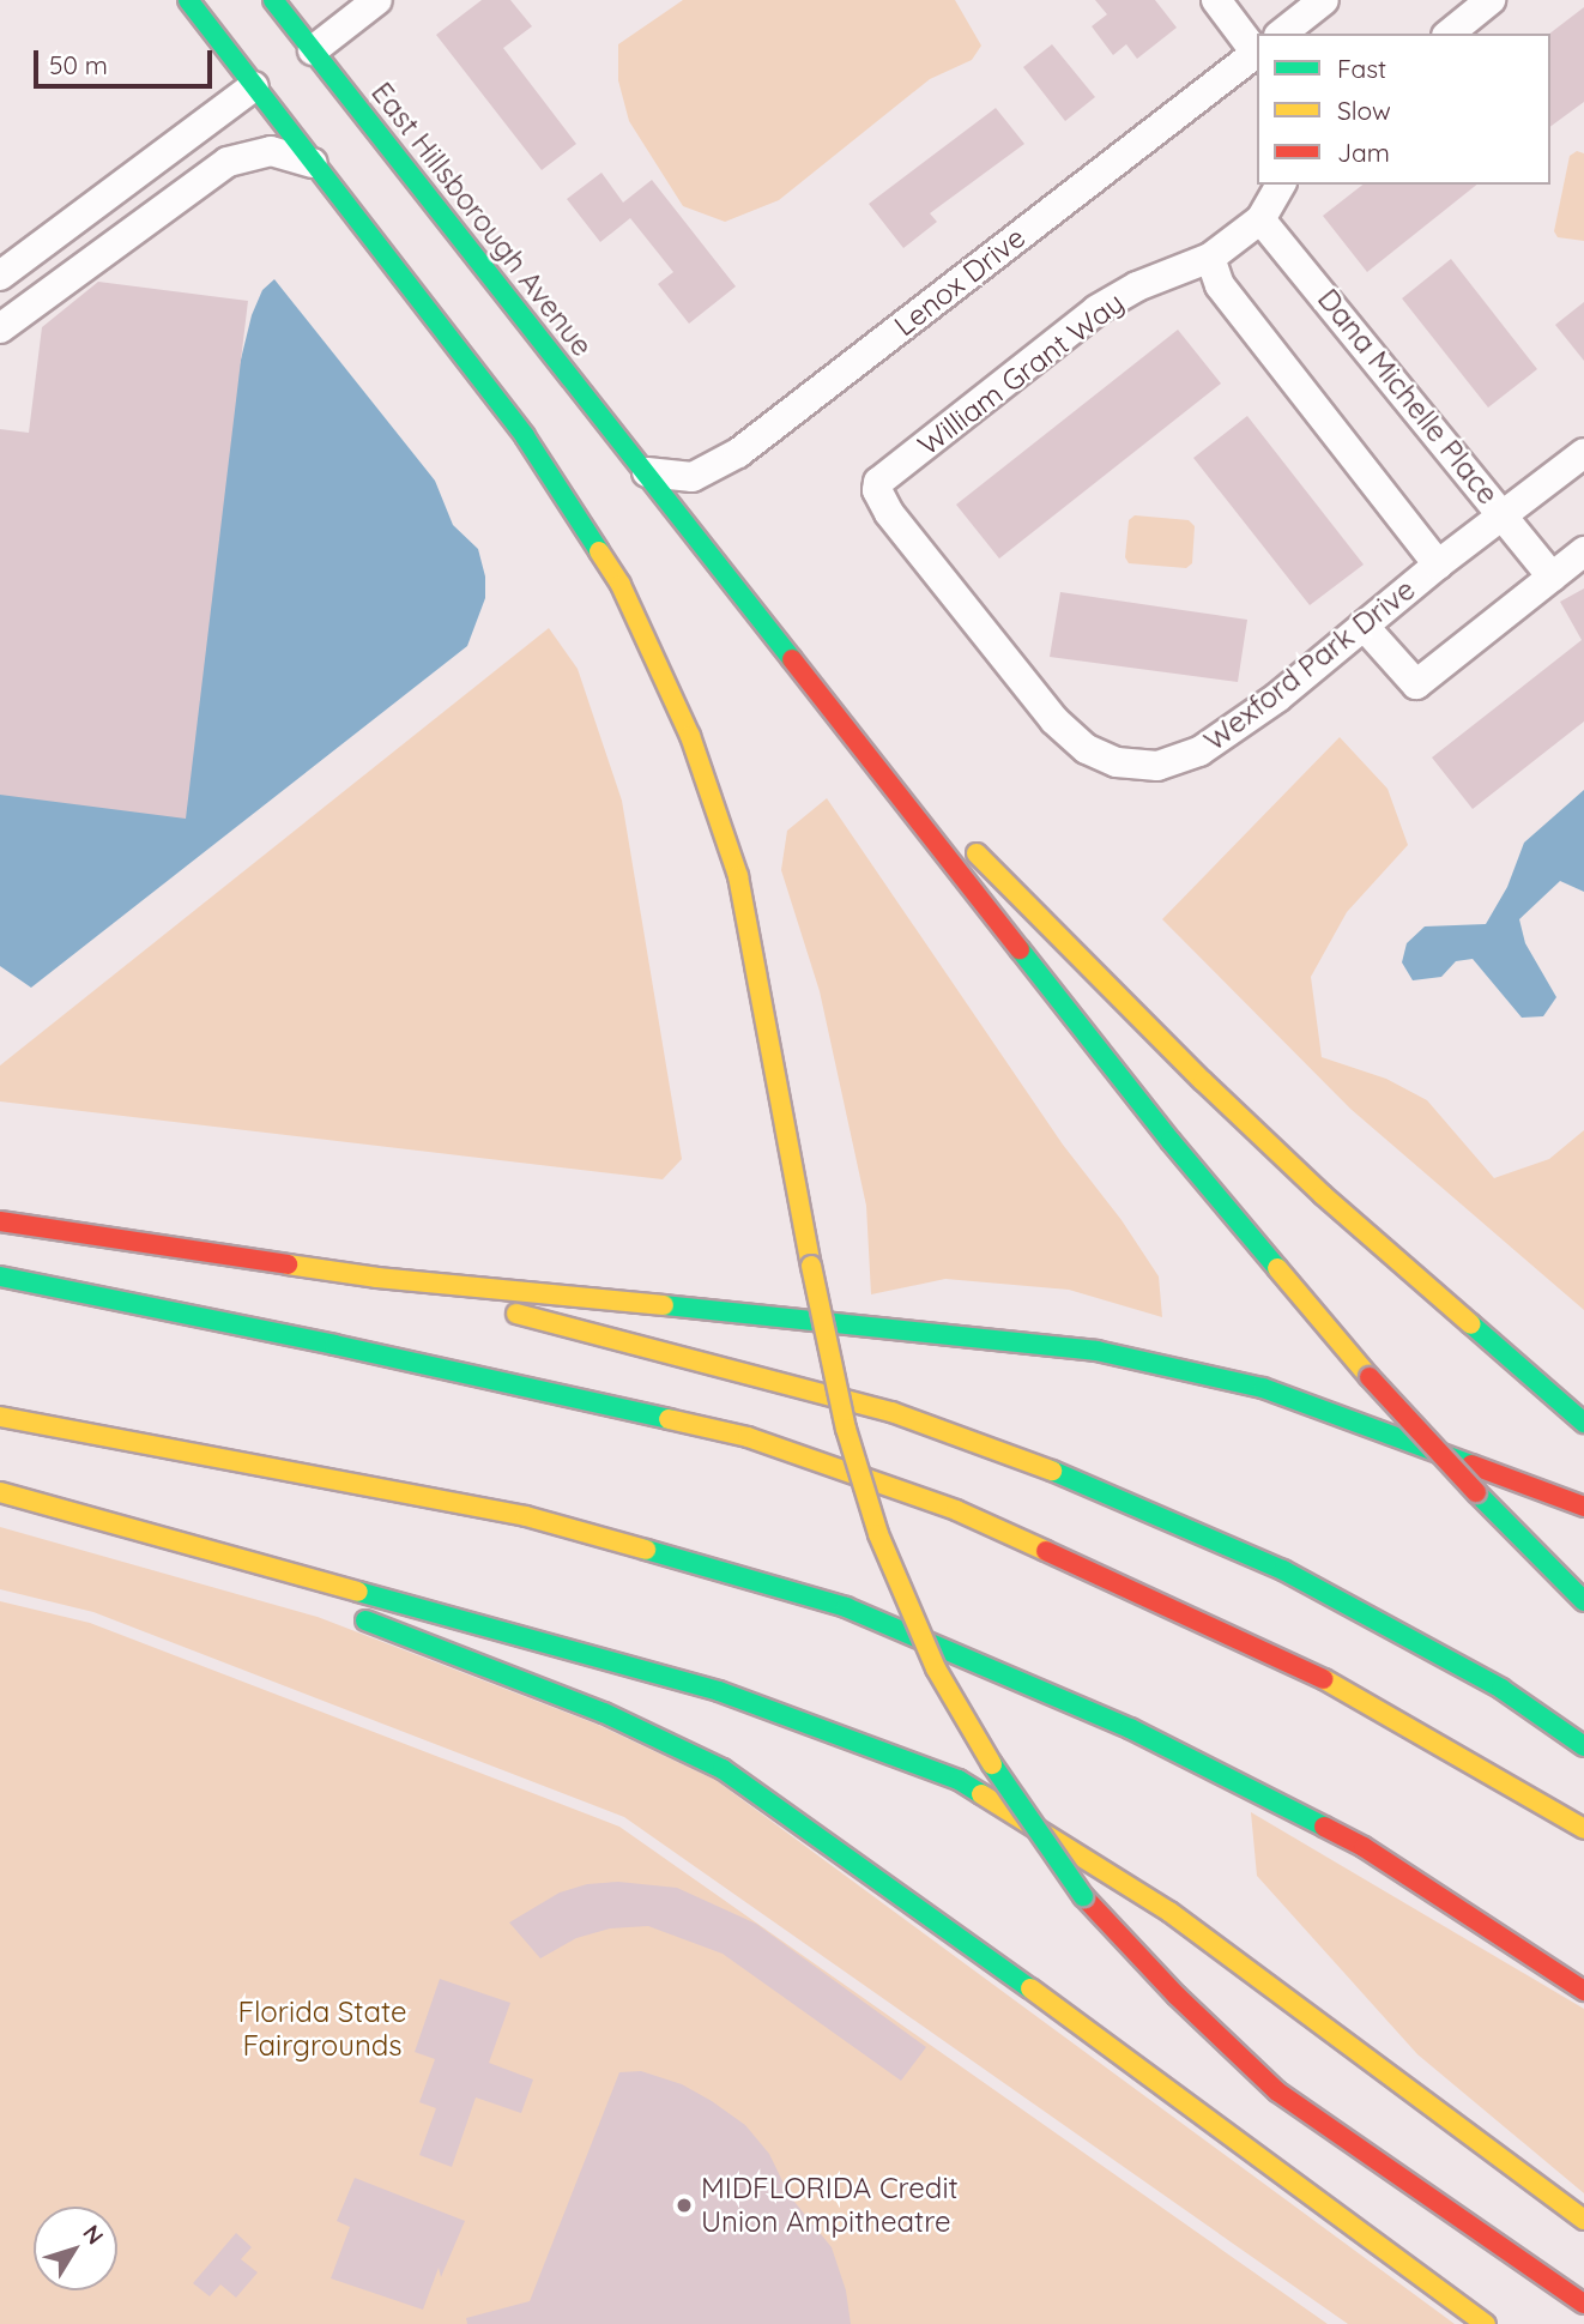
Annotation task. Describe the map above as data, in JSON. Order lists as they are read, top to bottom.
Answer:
{
  "streets": {
    "main road": ["East Hillsborough Avenue"],
    "street": [
      "Lenox Drive",
      "William Grant Way",
      "Dana Michelle Place",
      "Wexford Park Drive"
    ]
  },
  "crossings": [
    ["East Hillsborough Avenue", "Lenox Drive"],
    ["William Grant Way", "Dana Michelle Place"],
    ["William Grant Way", "Wexford Park Drive"],
    ["Dana Michelle Place", "Wexford Park Drive"]
  ],
  "parks": ["Florida State Fairgrounds"],
  "places": ["MIDFLORIDA Credit Union Ampitheatre"],
  "legend": ["Fast", "Slow", "Jam"],
  "scale_bar": "50 m",
  "north": "top right"
}
